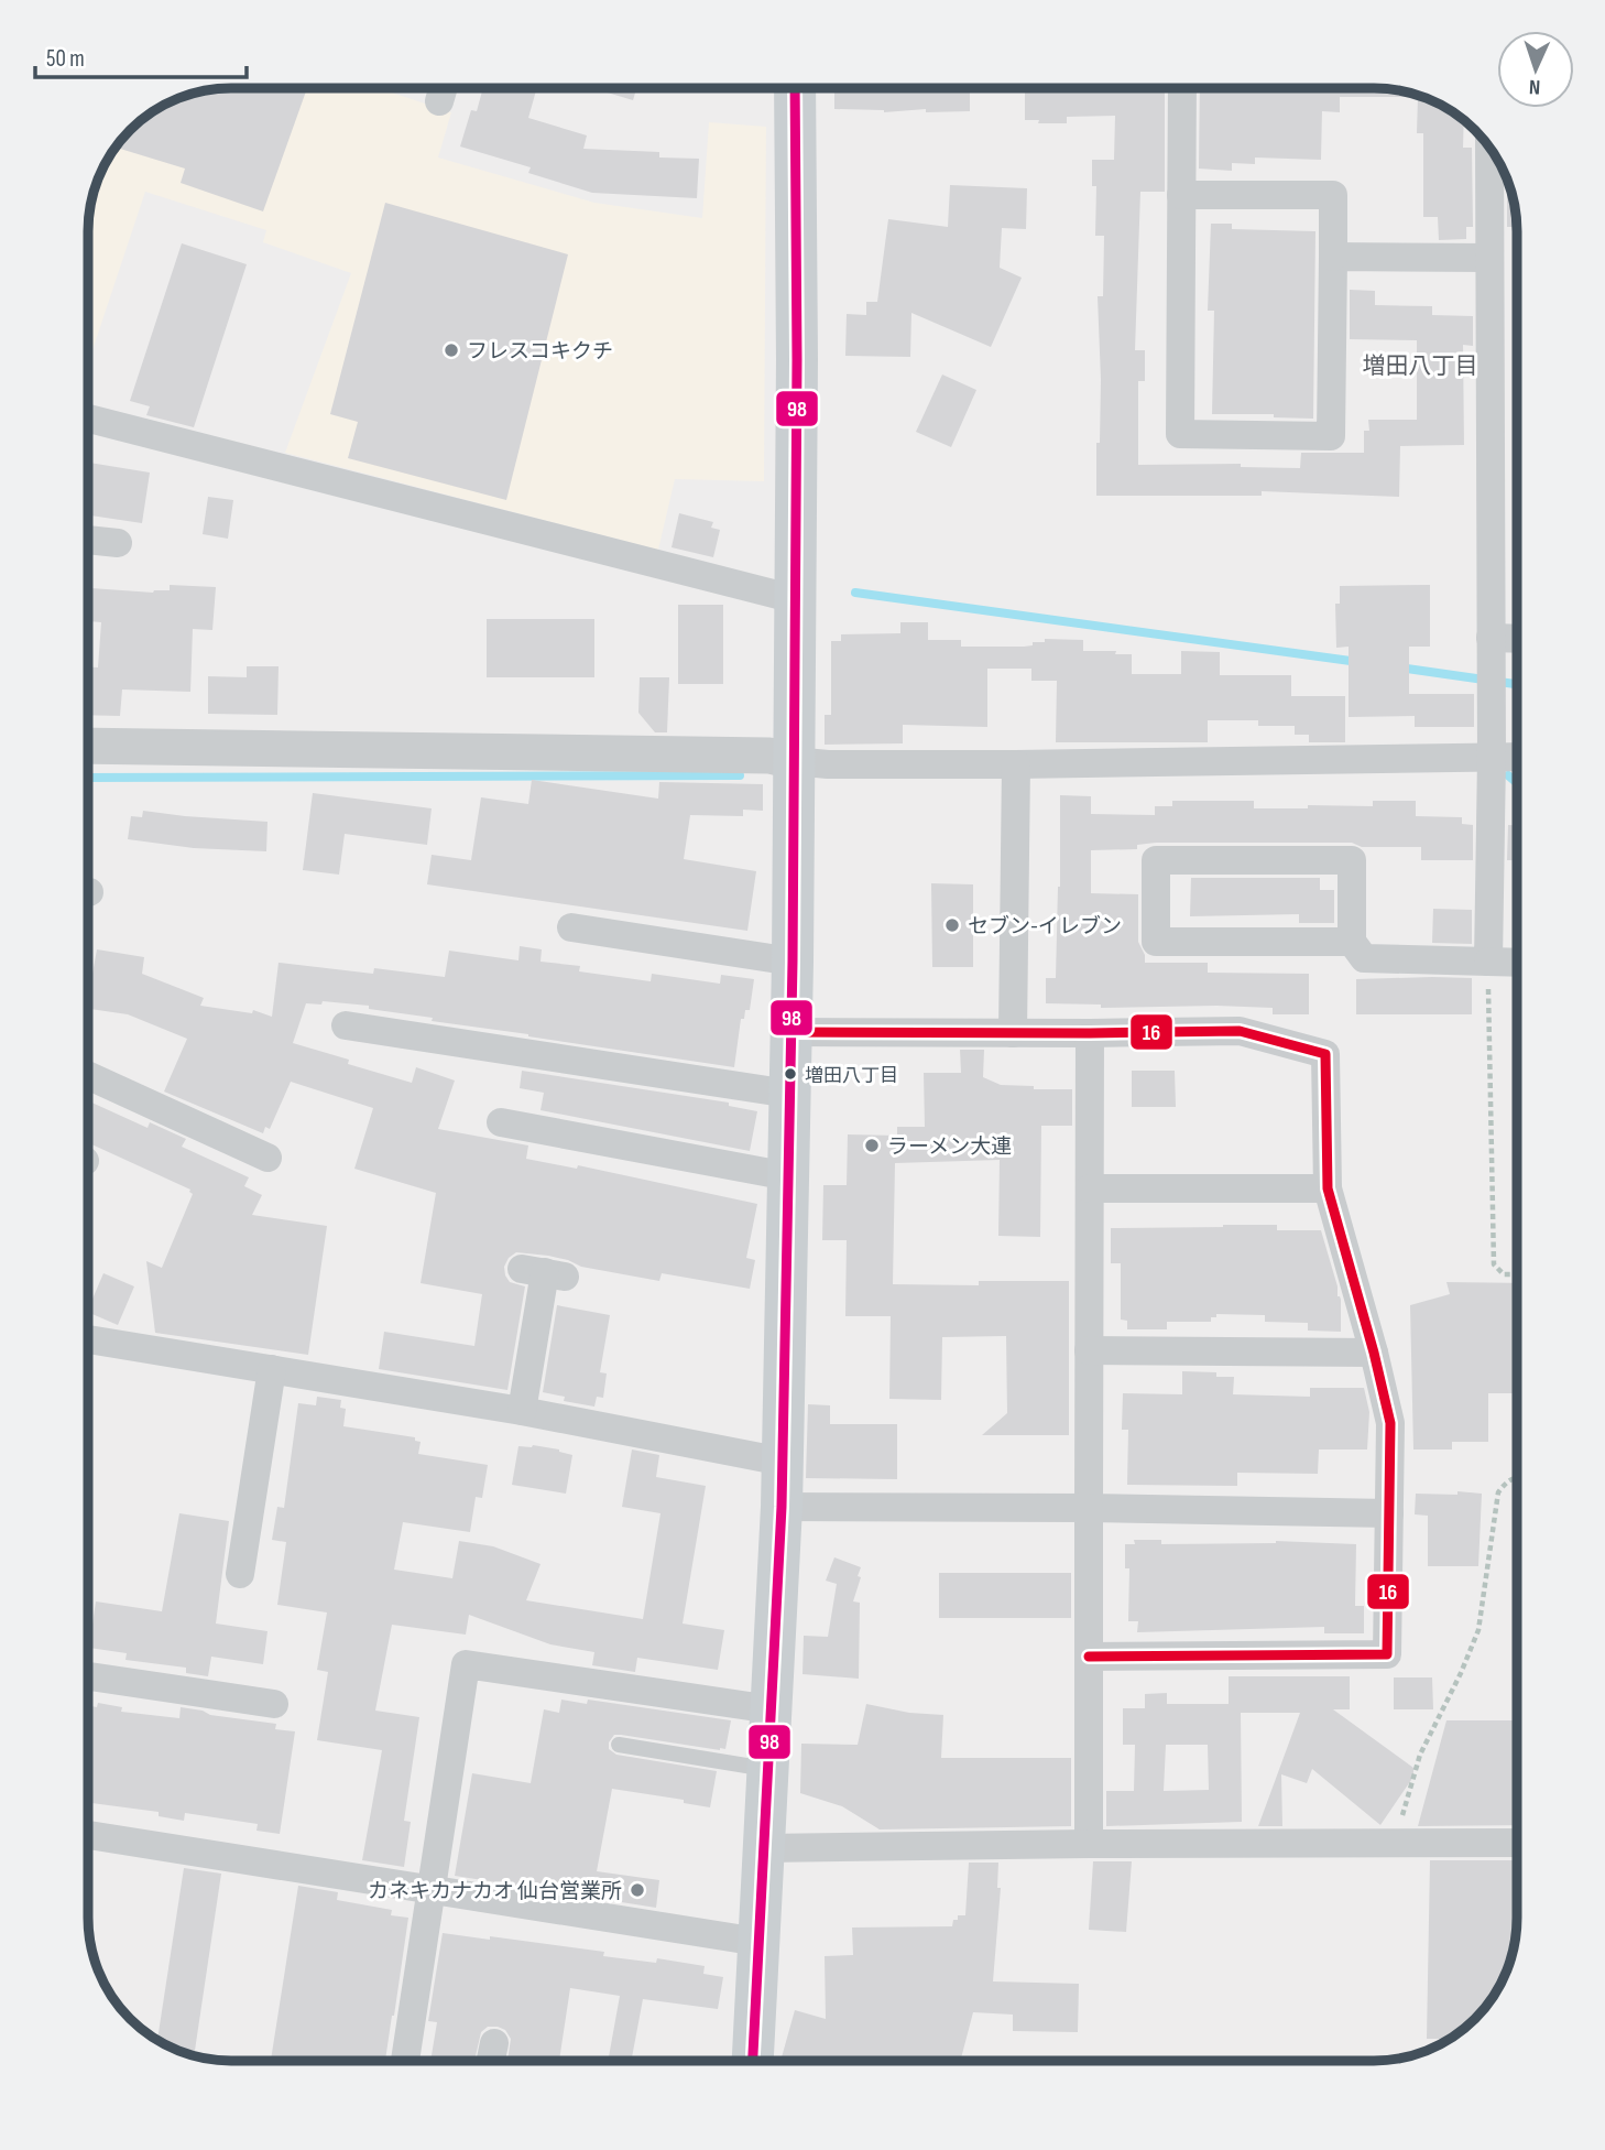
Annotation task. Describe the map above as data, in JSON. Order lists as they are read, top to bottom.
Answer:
{
  "districts": ["増田八丁目"],
  "places": [
    "フレスコキクチ",
    "セブン-イレブン",
    "増田八丁目",
    "ラーメン大連",
    "カネキカナカオ 仙台営業所"
  ],
  "lines": ["transit line 98", "transit line 16"],
  "scale_bar": "50 m",
  "north": "bottom"
}
